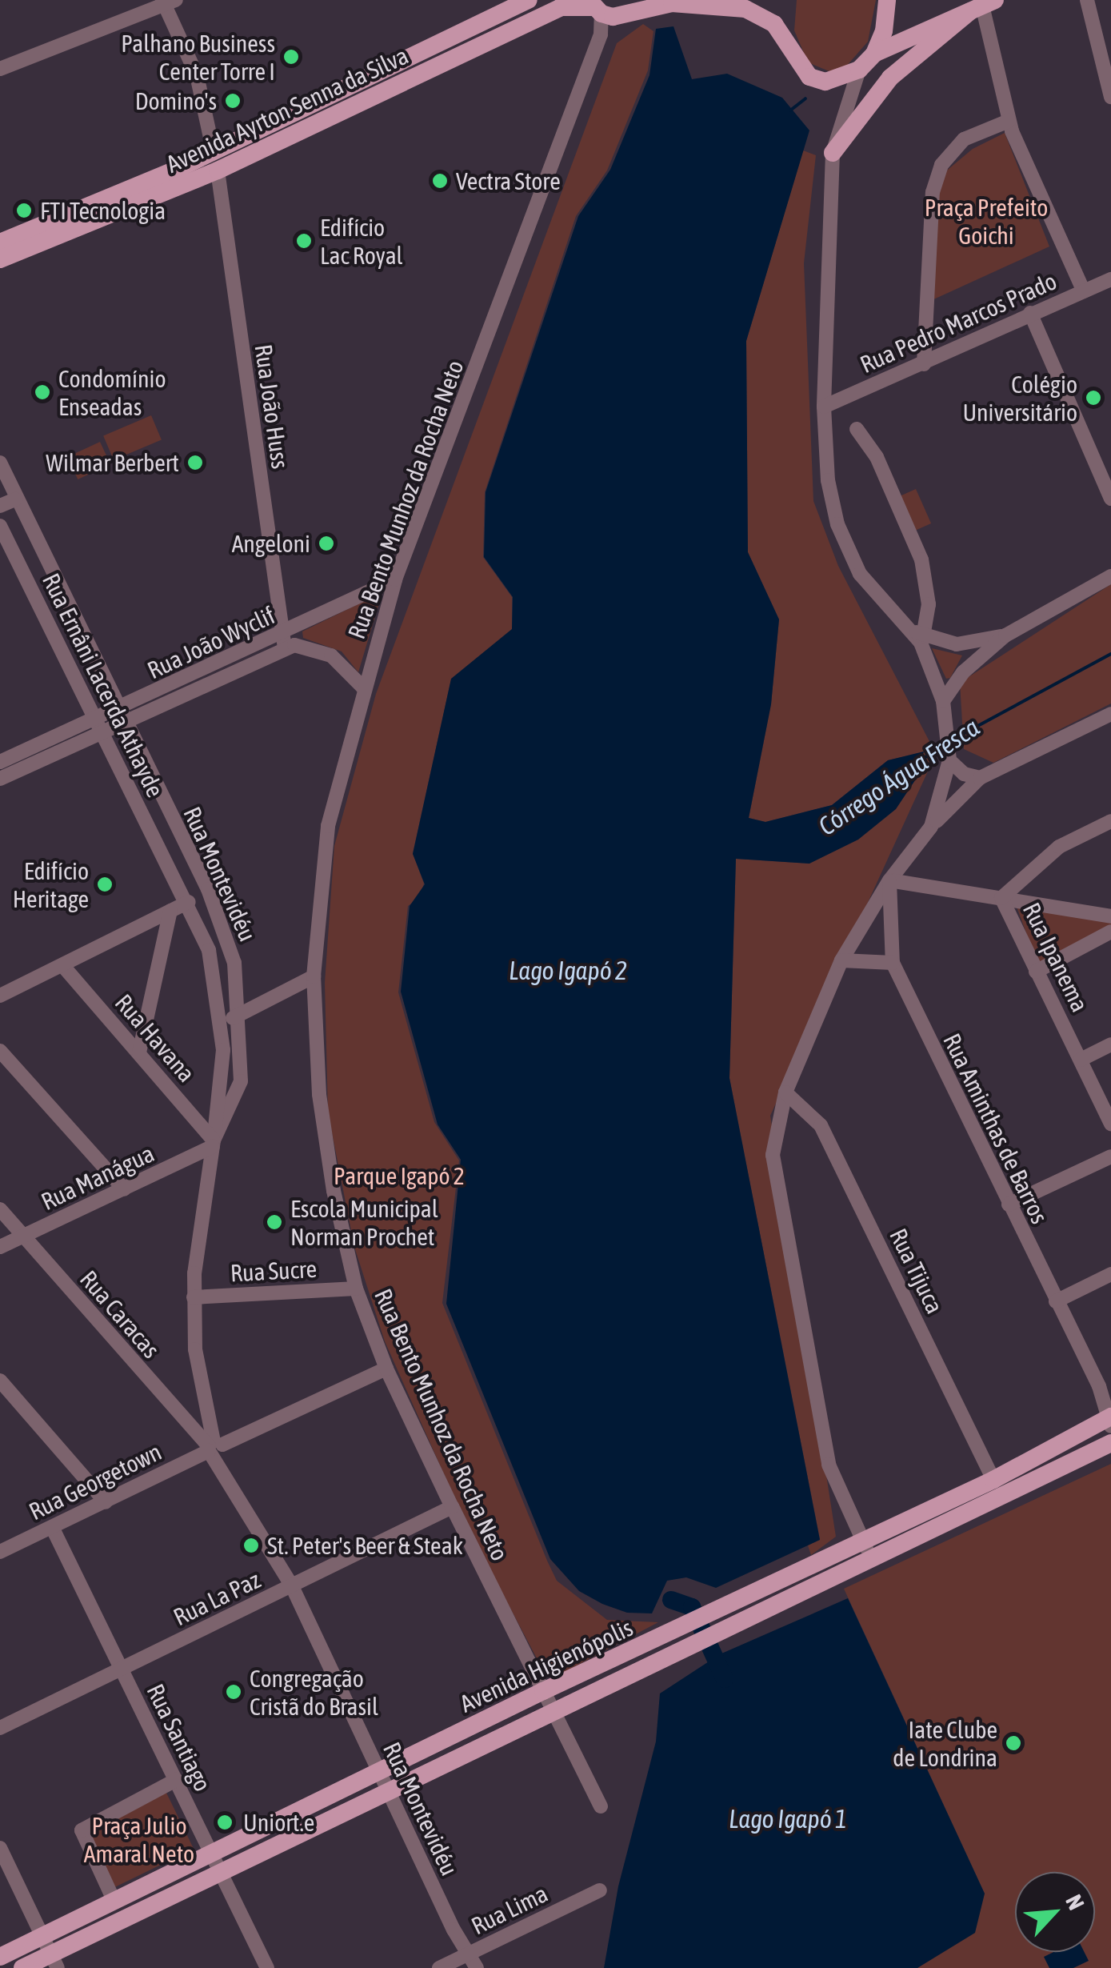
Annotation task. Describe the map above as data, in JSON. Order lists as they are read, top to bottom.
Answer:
{
  "streets": {
    "main road": ["Avenida Ayrton Senna da Silva", "Avenida Higienópolis"],
    "street": [
      "Rua Pedro Marcos Prado",
      "Rua João Huss",
      "Rua Bento Munhoz da Rocha Neto",
      "Rua João Wyclif",
      "Rua Ernâni Lacerda Athayde",
      "Rua Montevidéu",
      "Rua Ipanema",
      "Rua Havana",
      "Rua Aminthas de Barros",
      "Rua Manágua",
      "Rua Sucre",
      "Rua Tijuca",
      "Rua Caracas",
      "Rua Georgetown",
      "Rua La Paz",
      "Rua Santiago",
      "Rua Lima"
    ]
  },
  "crossings": [
    ["Avenida Ayrton Senna da Silva", "Rua João Huss"],
    ["Avenida Ayrton Senna da Silva", "Rua Bento Munhoz da Rocha Neto"],
    ["Rua João Huss", "Rua João Wyclif"],
    ["Rua Bento Munhoz da Rocha Neto", "Rua João Wyclif"],
    ["Rua Bento Munhoz da Rocha Neto", "Rua Sucre"],
    ["Rua Bento Munhoz da Rocha Neto", "Rua Georgetown"],
    ["Rua Bento Munhoz da Rocha Neto", "Rua La Paz"],
    ["Rua Bento Munhoz da Rocha Neto", "Avenida Higienópolis"],
    ["Rua João Wyclif", "Rua Ernâni Lacerda Athayde"],
    ["Rua João Wyclif", "Rua Montevidéu"],
    ["Rua Ernâni Lacerda Athayde", "Rua Montevidéu"],
    ["Rua Ernâni Lacerda Athayde", "Rua Havana"],
    ["Rua Ernâni Lacerda Athayde", "Rua Manágua"],
    ["Rua Montevidéu", "Rua Havana"],
    ["Rua Montevidéu", "Rua Manágua"],
    ["Rua Montevidéu", "Rua Sucre"],
    ["Rua Montevidéu", "Rua Caracas"],
    ["Rua Montevidéu", "Rua Georgetown"],
    ["Rua Montevidéu", "Rua La Paz"],
    ["Rua Montevidéu", "Avenida Higienópolis"],
    ["Rua Montevidéu", "Rua Lima"],
    ["Rua Havana", "Rua Manágua"],
    ["Rua Aminthas de Barros", "Avenida Higienópolis"],
    ["Rua Manágua", "Rua Caracas"],
    ["Rua Tijuca", "Avenida Higienópolis"],
    ["Rua Caracas", "Rua Georgetown"],
    ["Rua Georgetown", "Rua Santiago"],
    ["Rua La Paz", "Rua Santiago"],
    ["Avenida Higienópolis", "Rua Santiago"]
  ],
  "water": ["Córrego Água Fresca", "Lago Igapó 2", "Lago Igapó 1"],
  "parks": ["Praça Prefeito Goichi", "Parque Igapó 2", "Praça Julio Amaral Neto"],
  "places": [
    "Palhano Business Center Torre I",
    "Domino's",
    "Vectra Store",
    "FTI Tecnologia",
    "Edifício Lac Royal",
    "Condomínio Enseadas",
    "Colégio Universitário",
    "Wilmar Berbert",
    "Angeloni",
    "Edifício Heritage",
    "Escola Municipal Norman Prochet",
    "St. Peter's Beer & Steak",
    "Congregação Cristã do Brasil",
    "Iate Clube de Londrina",
    "Uniort.e"
  ],
  "north": "top right"
}
